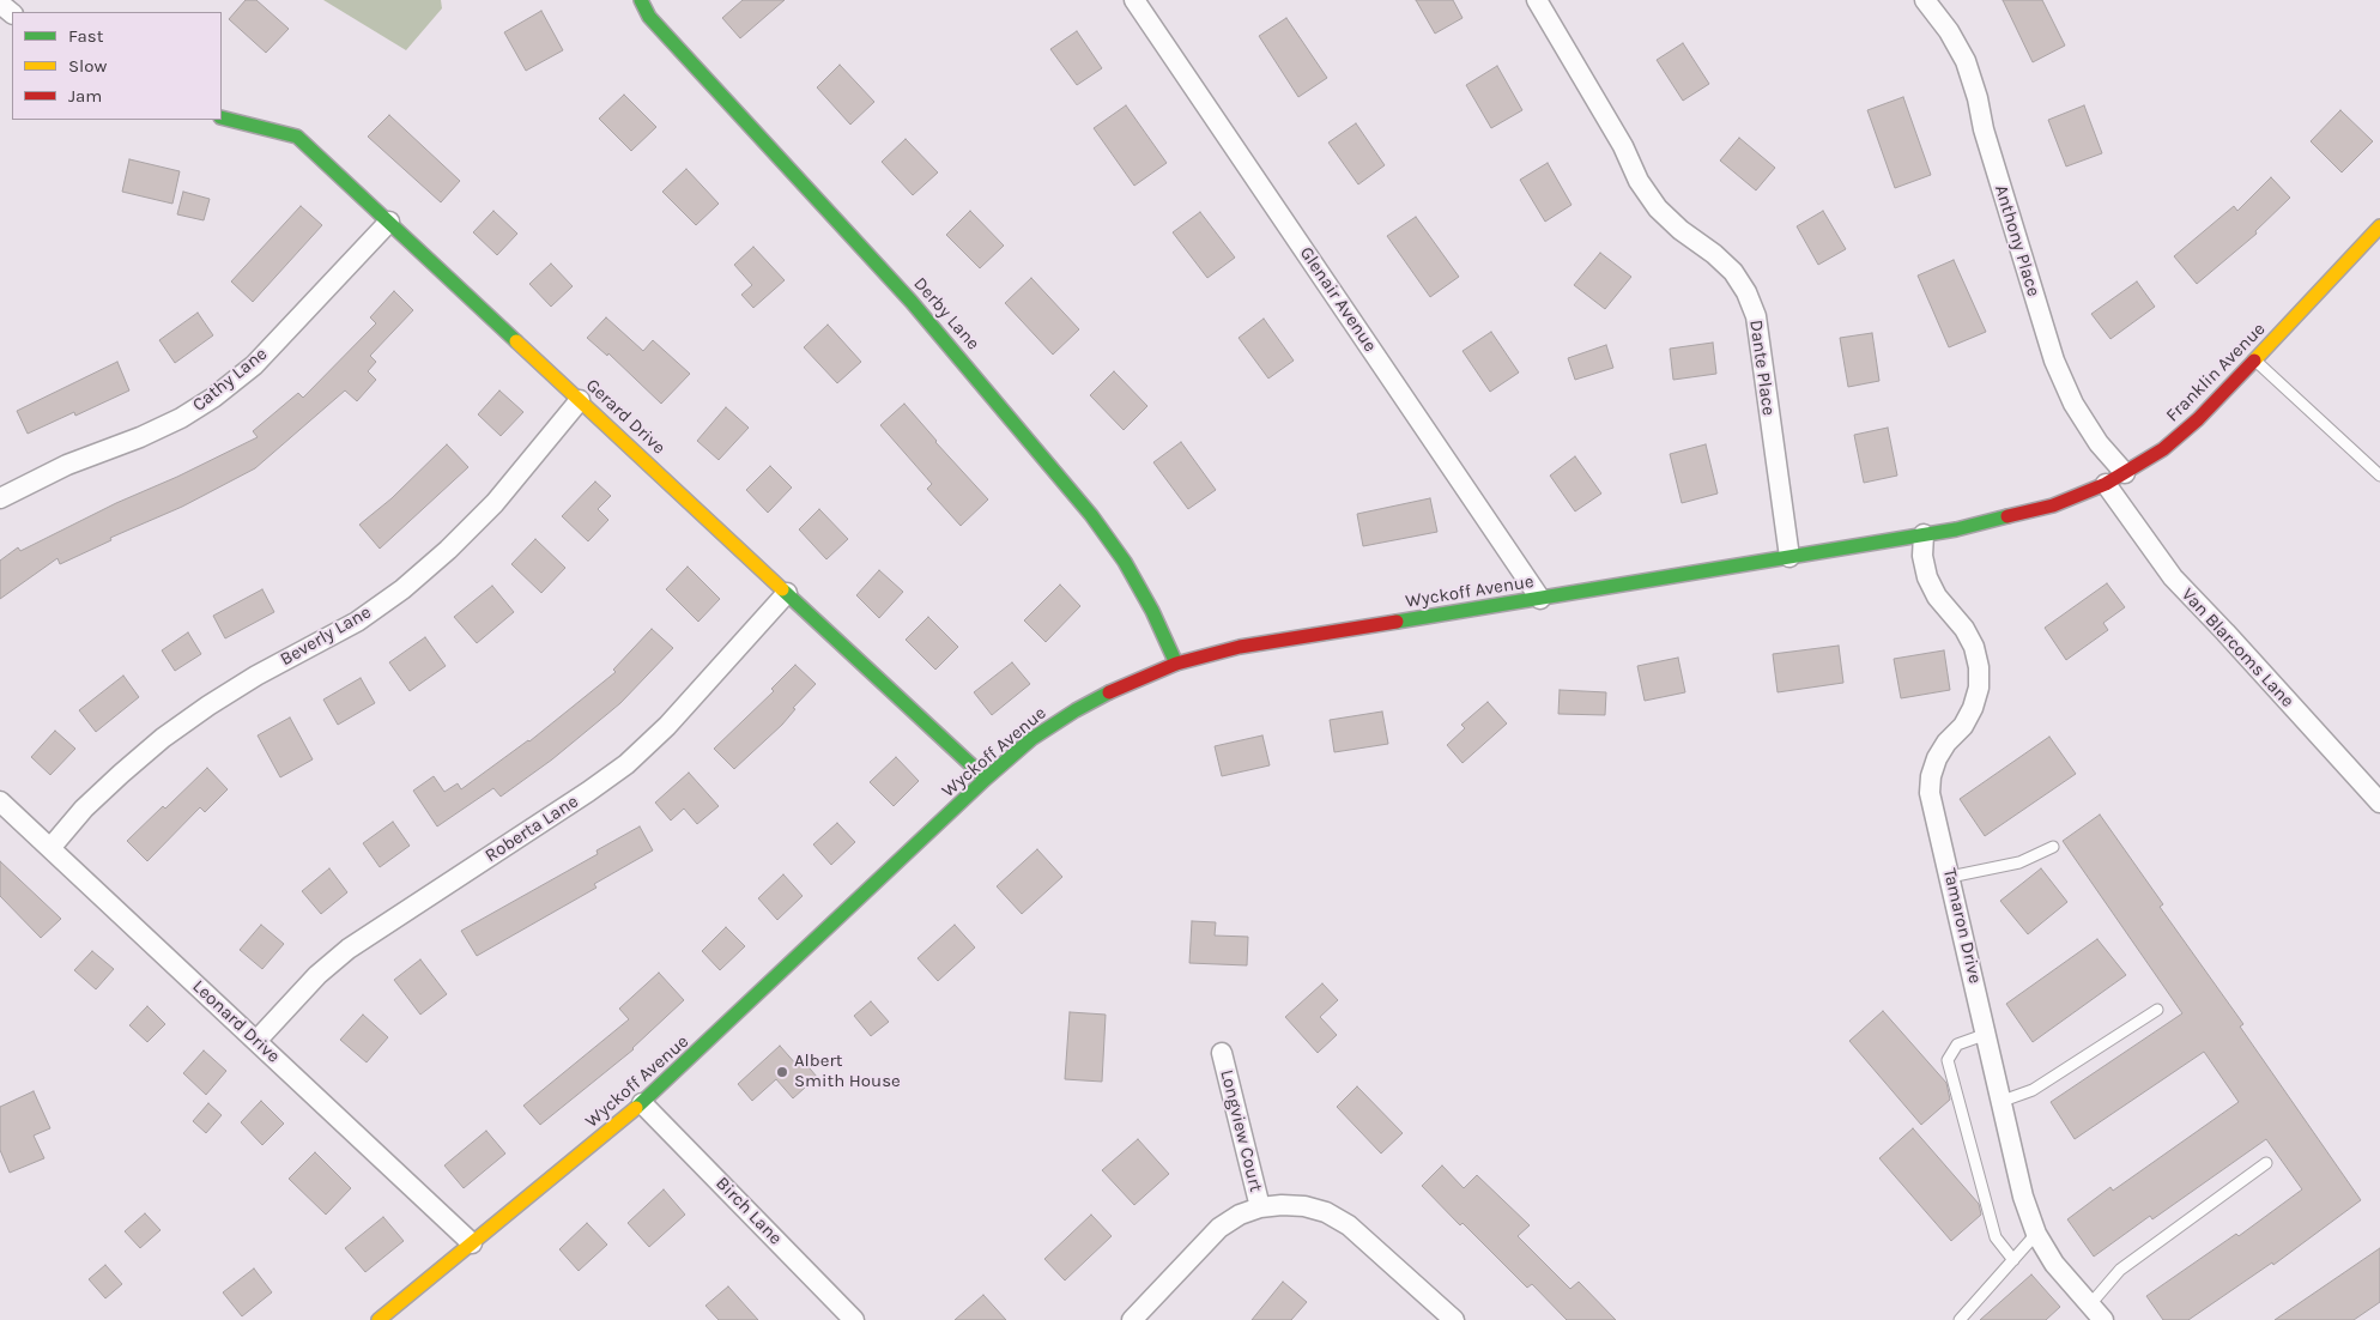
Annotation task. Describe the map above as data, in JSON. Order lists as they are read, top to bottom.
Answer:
{
  "streets": {
    "main road": [
      "Derby Lane",
      "Franklin Avenue",
      "Gerard Drive",
      "Wyckoff Avenue"
    ],
    "street": [
      "Anthony Place",
      "Glenair Avenue",
      "Dante Place",
      "Cathy Lane",
      "Beverly Lane",
      "Van Blarcoms Lane",
      "Roberta Lane",
      "Tamaron Drive",
      "Leonard Drive",
      "Longview Court",
      "Birch Lane"
    ]
  },
  "crossings": [
    ["Anthony Place", "Franklin Avenue"],
    ["Glenair Avenue", "Wyckoff Avenue"],
    ["Derby Lane", "Wyckoff Avenue"],
    ["Dante Place", "Wyckoff Avenue"],
    ["Franklin Avenue", "Wyckoff Avenue"],
    ["Franklin Avenue", "Van Blarcoms Lane"],
    ["Cathy Lane", "Gerard Drive"],
    ["Gerard Drive", "Wyckoff Avenue"],
    ["Gerard Drive", "Beverly Lane"],
    ["Gerard Drive", "Roberta Lane"],
    ["Wyckoff Avenue", "Tamaron Drive"],
    ["Wyckoff Avenue", "Leonard Drive"],
    ["Wyckoff Avenue", "Birch Lane"],
    ["Beverly Lane", "Leonard Drive"],
    ["Roberta Lane", "Leonard Drive"]
  ],
  "places": ["Albert Smith House"],
  "legend": ["Fast", "Slow", "Jam"]
}
